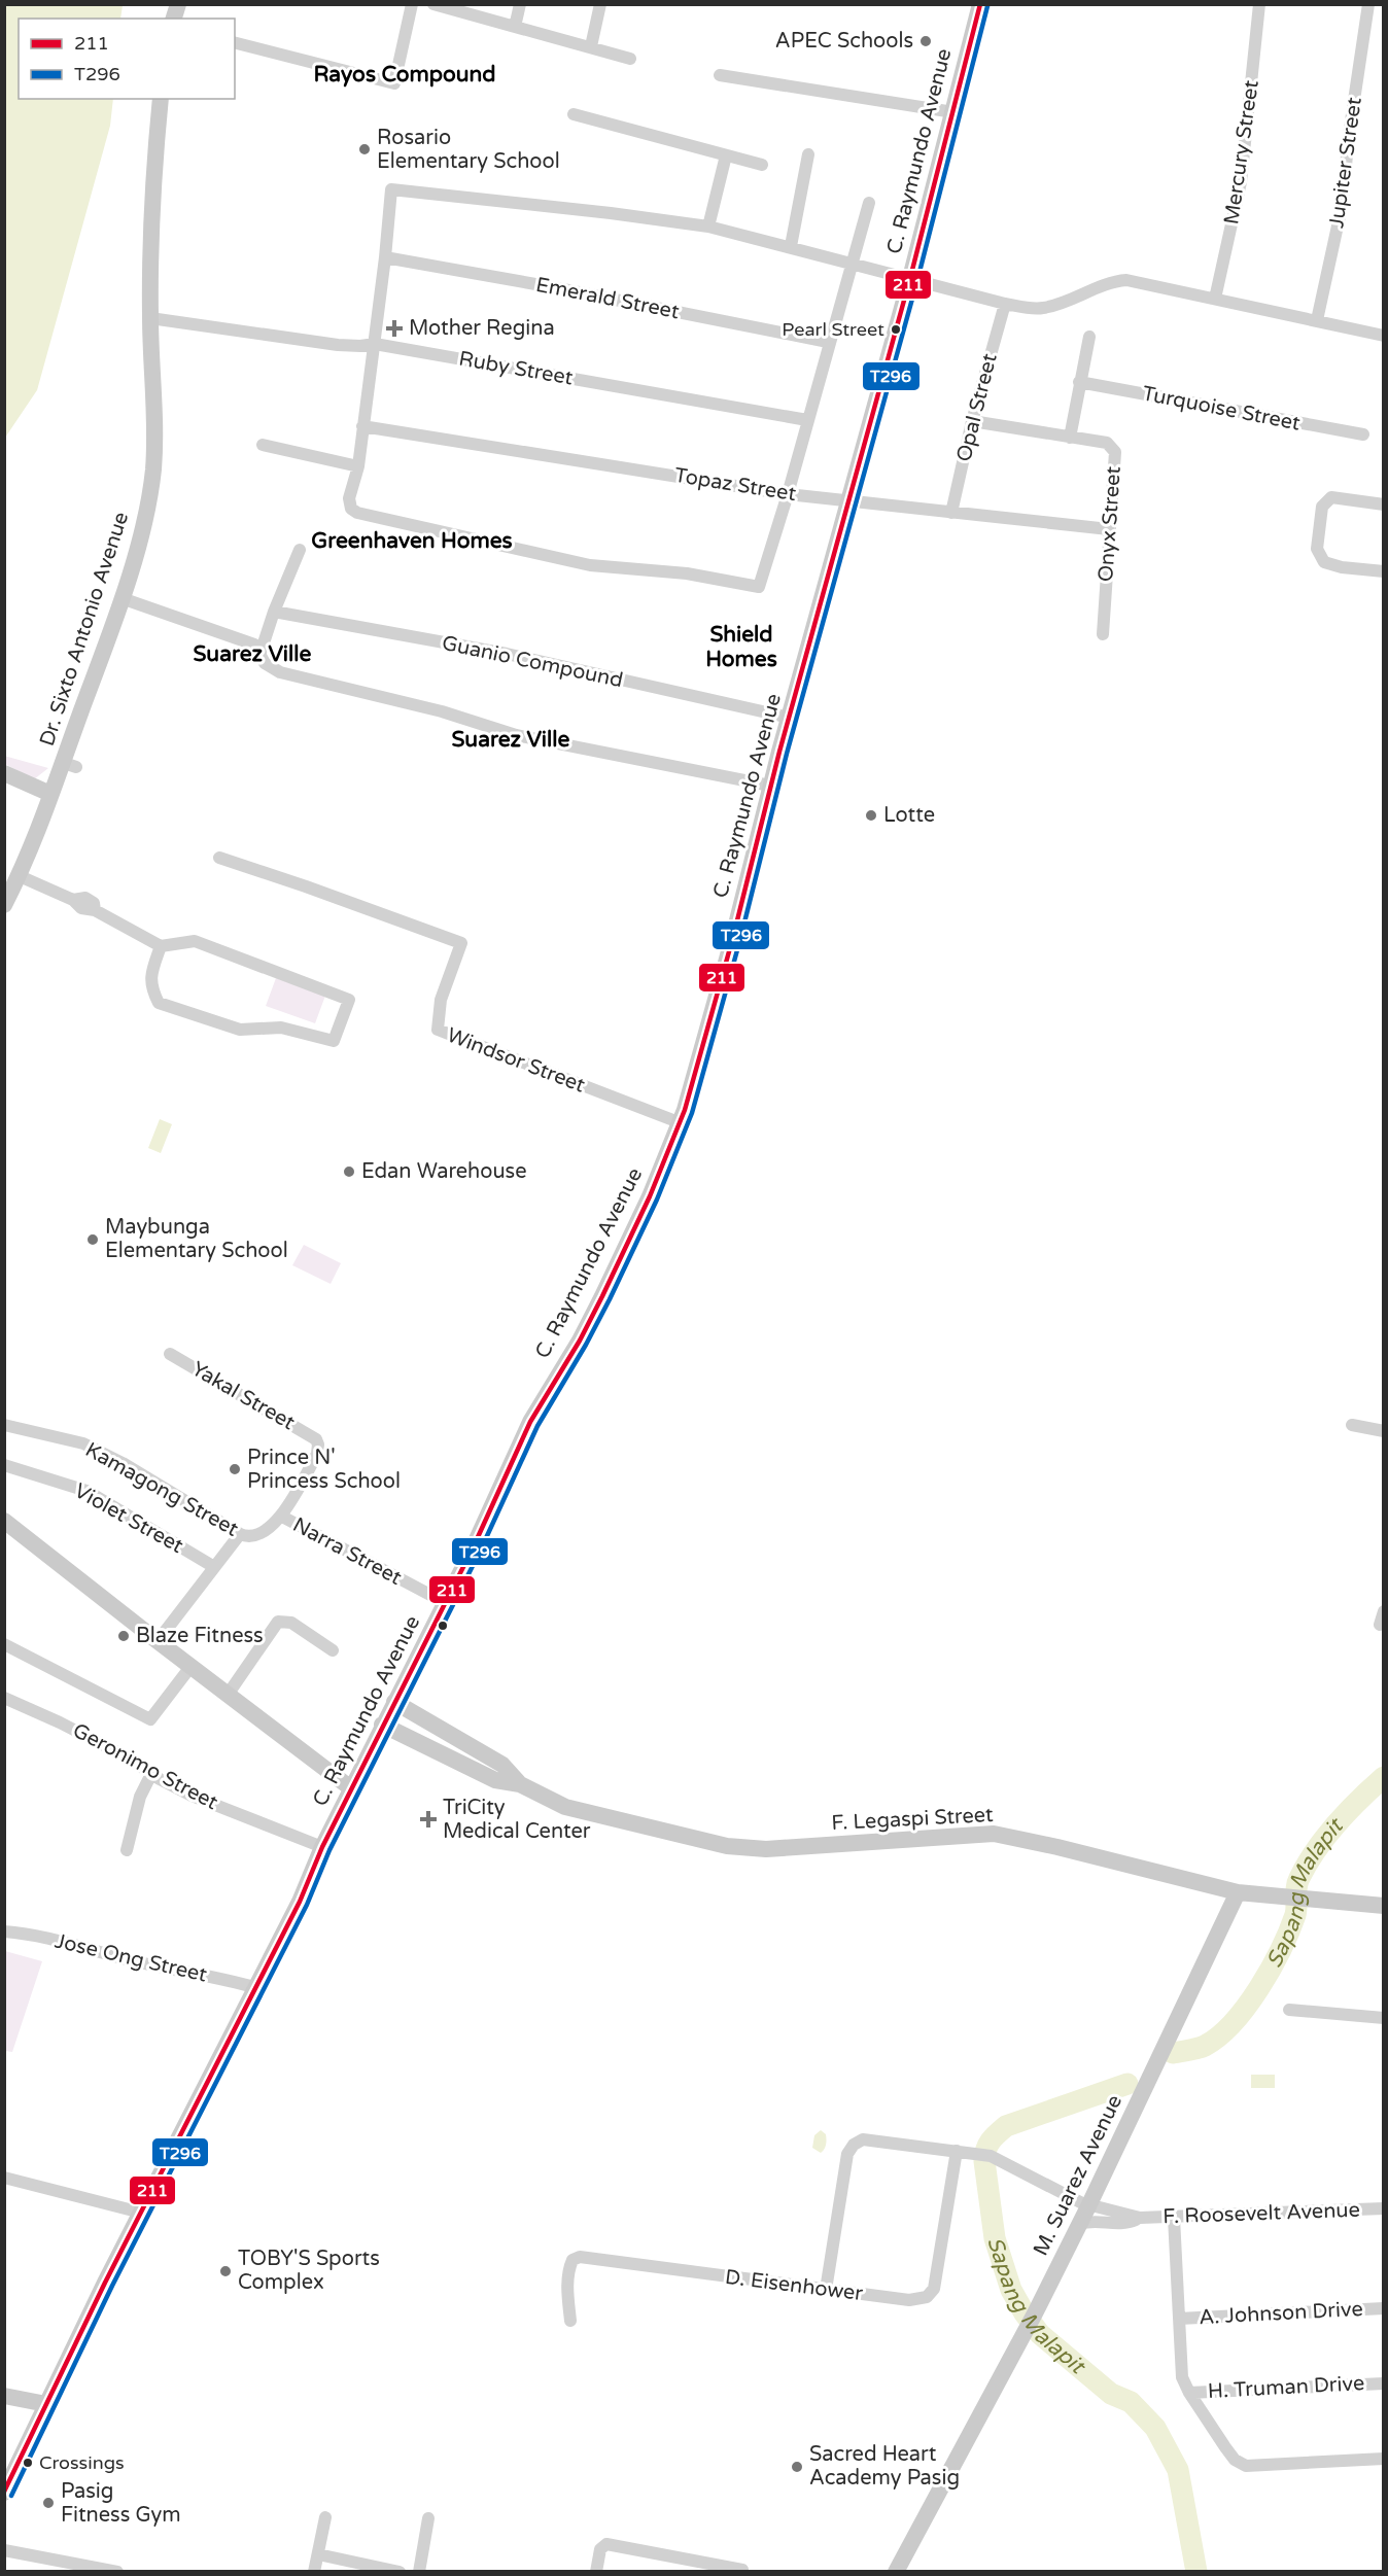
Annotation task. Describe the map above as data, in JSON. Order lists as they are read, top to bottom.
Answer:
{
  "streets": {
    "main road": [
      "C. Raymundo Avenue",
      "Dr. Sixto Antonio Avenue",
      "F. Legaspi Street",
      "M. Suarez Avenue"
    ],
    "street": [
      "Mercury Street",
      "Jupiter Street",
      "Emerald Street",
      "Ruby Street",
      "Opal Street",
      "Turquoise Street",
      "Topaz Street",
      "Onyx Street",
      "Guanio Compound",
      "Windsor Street",
      "Yakal Street",
      "Kamagong Street",
      "Violet Street",
      "Narra Street",
      "Geronimo Street",
      "Jose Ong Street",
      "F. Roosevelt Avenue",
      "D. Eisenhower",
      "A. Johnson Drive",
      "H. Truman Drive"
    ]
  },
  "crossings": [
    ["C. Raymundo Avenue", "Topaz Street"],
    ["C. Raymundo Avenue", "Guanio Compound"],
    ["C. Raymundo Avenue", "Windsor Street"],
    ["C. Raymundo Avenue", "Narra Street"],
    ["C. Raymundo Avenue", "Geronimo Street"],
    ["C. Raymundo Avenue", "F. Legaspi Street"],
    ["C. Raymundo Avenue", "Jose Ong Street"],
    ["Ruby Street", "Dr. Sixto Antonio Avenue"],
    ["Opal Street", "Topaz Street"],
    ["Opal Street", "Onyx Street"],
    ["Topaz Street", "Onyx Street"],
    ["Yakal Street", "Narra Street"],
    ["F. Legaspi Street", "M. Suarez Avenue"],
    ["M. Suarez Avenue", "F. Roosevelt Avenue"],
    ["F. Roosevelt Avenue", "D. Eisenhower"]
  ],
  "districts": [
    "Rayos Compound",
    "Greenhaven Homes",
    "Shield Homes",
    "Suarez Ville",
    "Suarez Ville"
  ],
  "water": ["Sapang Malapit"],
  "places": {
    "other": [
      "APEC Schools",
      "Rosario Elementary School",
      "Pearl Street",
      "Lotte",
      "Edan Warehouse",
      "Maybunga Elementary School",
      "Prince N' Princess School",
      "Blaze Fitness",
      "TOBY'S Sports Complex",
      "Crossings",
      "Sacred Heart Academy Pasig",
      "Pasig Fitness Gym"
    ],
    "health": ["Mother Regina", "TriCity Medical Center"]
  },
  "lines": ["transit line 211", "transit line T296"],
  "legend": ["211", "T296"]
}
